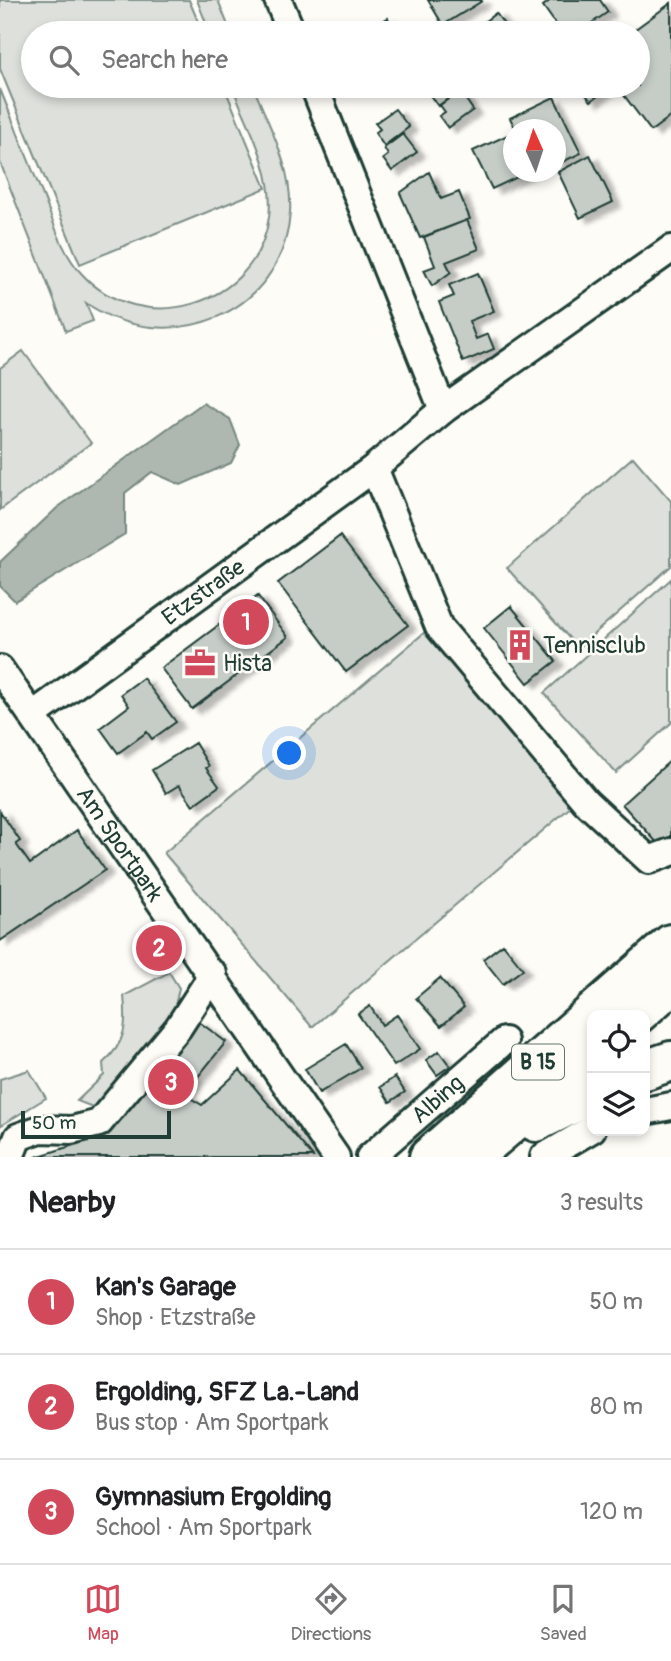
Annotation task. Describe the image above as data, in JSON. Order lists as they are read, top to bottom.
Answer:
{
  "streets": {
    "highway": ["B 15"],
    "street": ["Etzstraße", "Am Sportpark", "Albing"]
  },
  "crossings": [
    ["Etzstraße", "Am Sportpark"]
  ],
  "places": {
    "building": ["Tennisclub"],
    "office": ["Hista"]
  },
  "scale_bar": "50 m",
  "north": "top",
  "page": {
    "search": "Search here",
    "pins": ["1", "2", "3"],
    "scale": "50 m",
    "heading": ["Nearby", "3 results"],
    "list": [
      {
        "mark": "1",
        "name": "Kan's Garage",
        "note": "Shop · Etzstraße",
        "value": "50 m"
      },
      {
        "mark": "2",
        "name": "Ergolding, SFZ La.-Land",
        "note": "Bus stop · Am Sportpark",
        "value": "80 m"
      },
      {
        "mark": "3",
        "name": "Gymnasium Ergolding",
        "note": "School · Am Sportpark",
        "value": "120 m"
      }
    ],
    "nav": ["Map", "Directions", "Saved"]
  }
}
